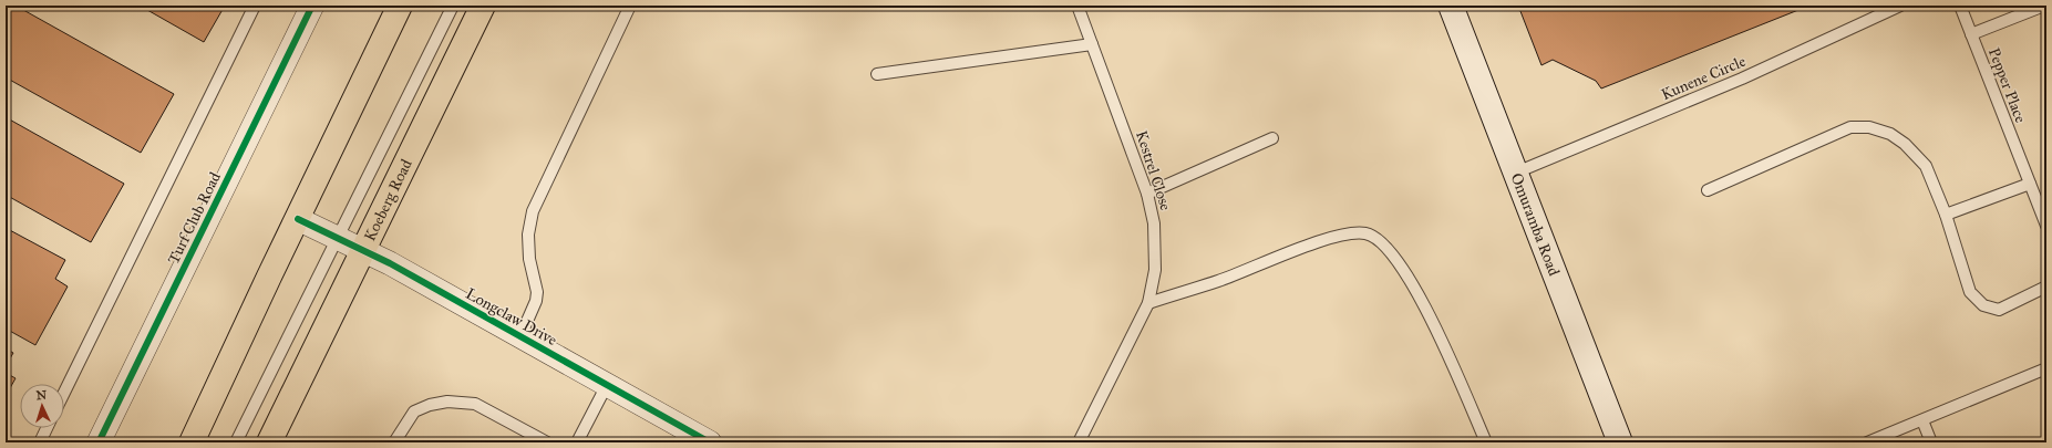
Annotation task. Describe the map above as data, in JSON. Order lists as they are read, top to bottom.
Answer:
{
  "streets": {
    "main road": ["Koeberg Road", "Omuramba Road"],
    "street": ["Turf Club Road", "Longclaw Drive"],
    "lane": ["Kunene Circle", "Pepper Place", "Kestrel Close"]
  },
  "crossings": [
    ["Kunene Circle", "Omuramba Road"],
    ["Koeberg Road", "Longclaw Drive"]
  ],
  "north": "top"
}
